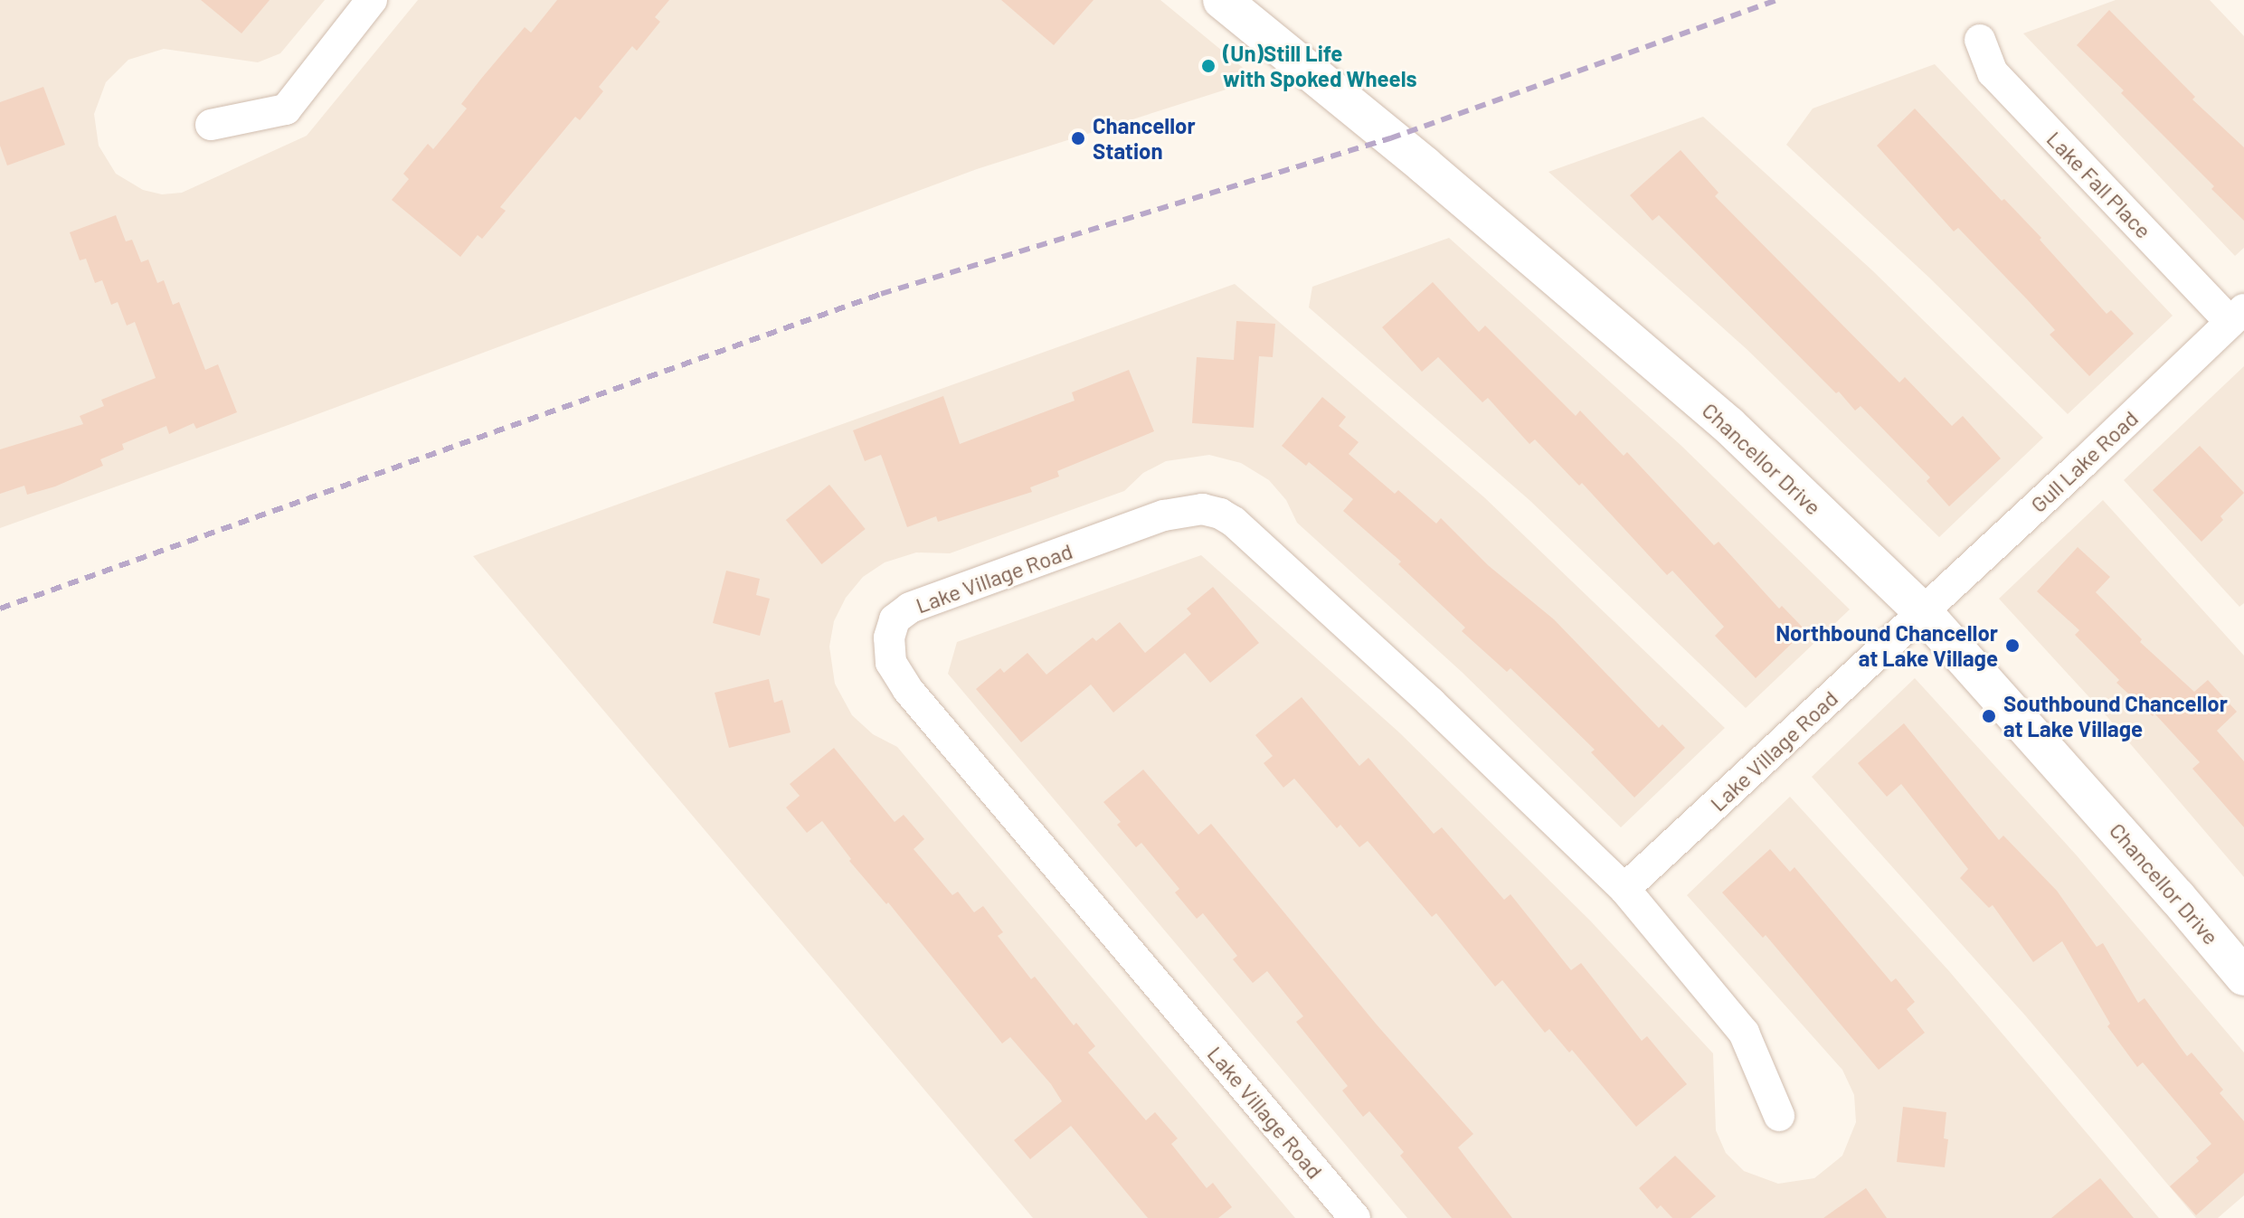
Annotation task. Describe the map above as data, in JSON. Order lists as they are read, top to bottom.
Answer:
{
  "streets": {
    "street": [
      "Lake Fall Place",
      "Chancellor Drive",
      "Gull Lake Road",
      "Lake Village Road"
    ]
  },
  "crossings": [
    ["Lake Fall Place", "Gull Lake Road"],
    ["Chancellor Drive", "Gull Lake Road"],
    ["Chancellor Drive", "Lake Village Road"],
    ["Gull Lake Road", "Lake Village Road"]
  ],
  "places": [
    "(Un)Still Life with Spoked Wheels",
    "Chancellor Station",
    "Northbound Chancellor at Lake Village",
    "Southbound Chancellor at Lake Village"
  ]
}
